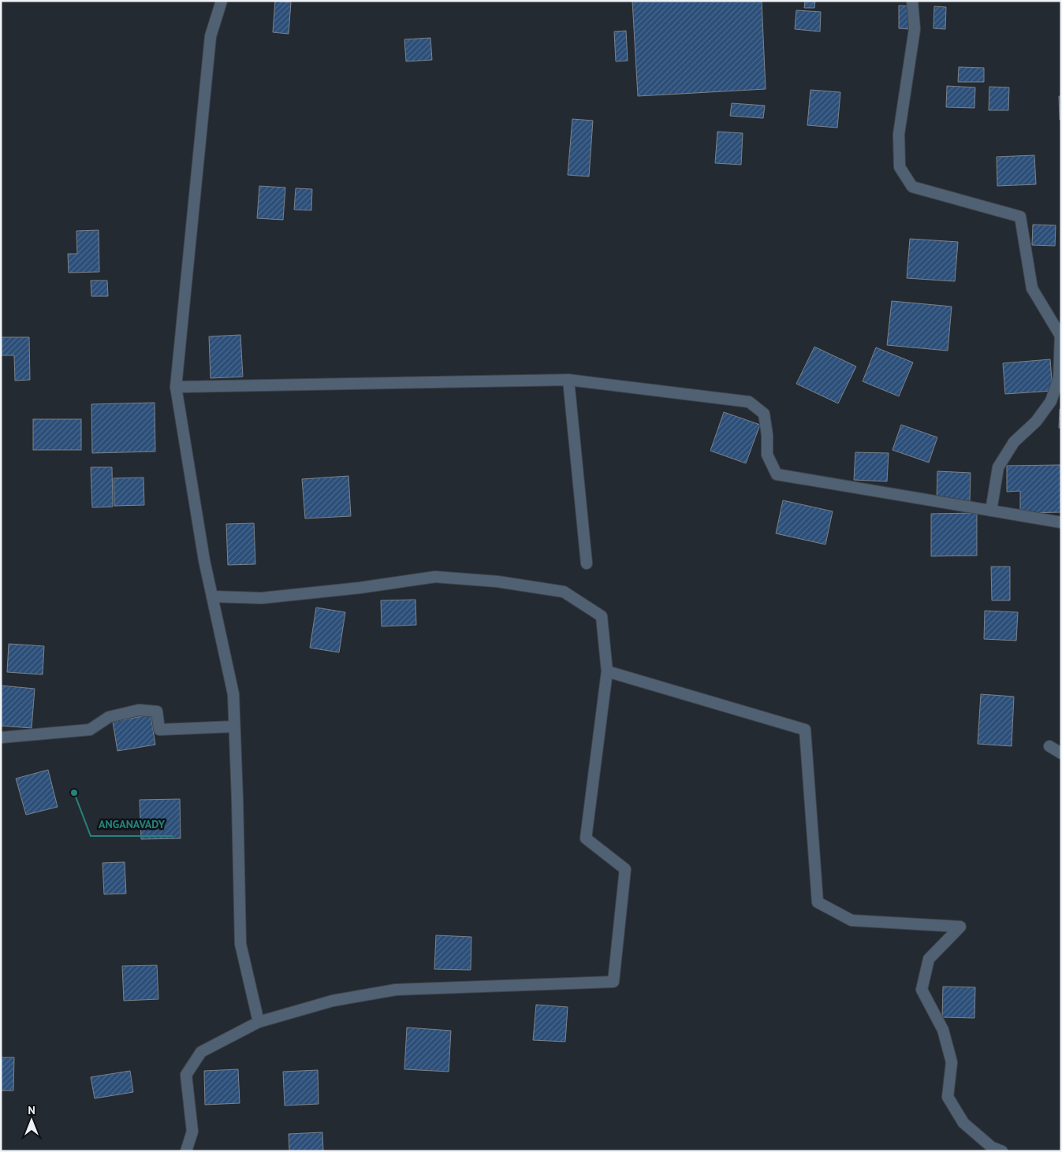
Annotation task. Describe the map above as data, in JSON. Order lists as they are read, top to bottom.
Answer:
{
  "places": ["ANGANAVADY"],
  "north": "top"
}
